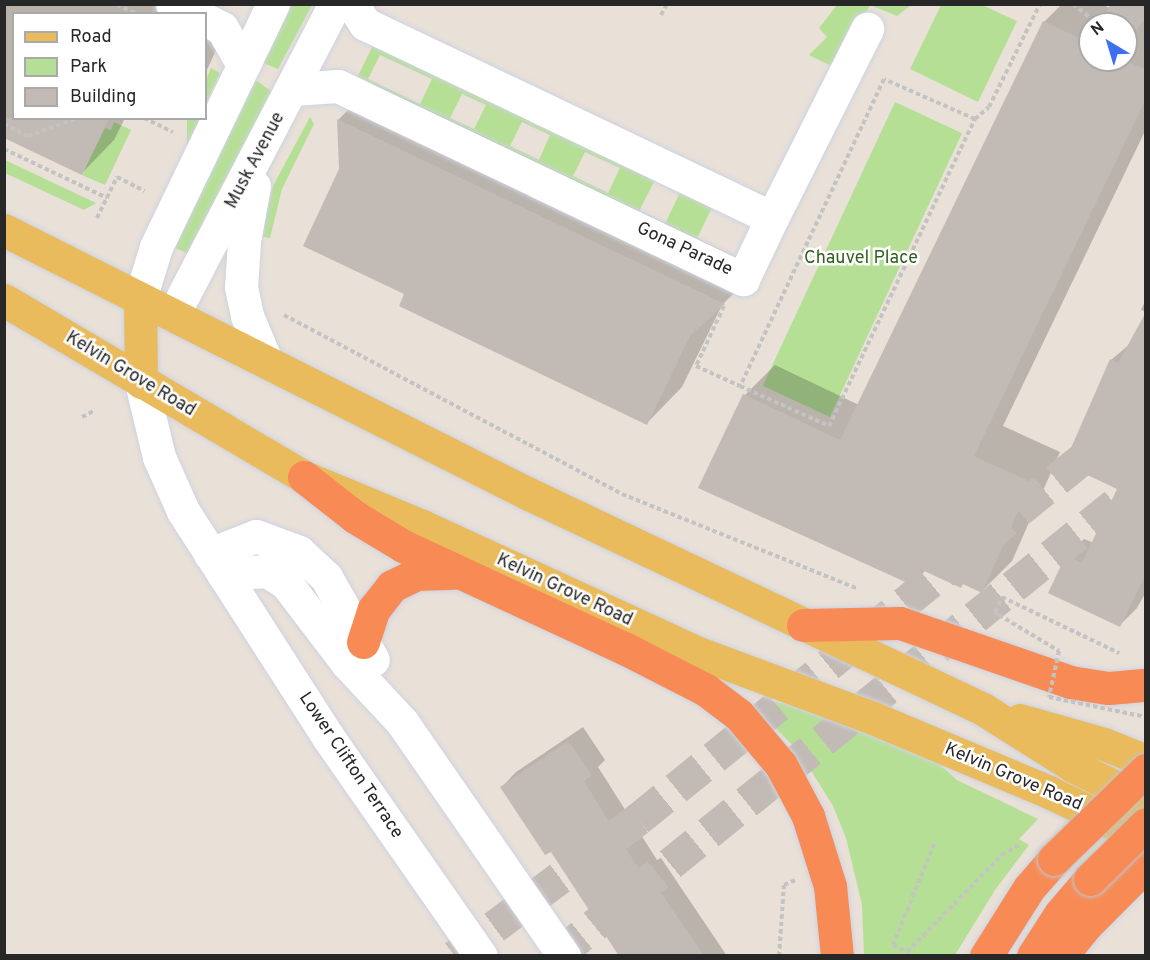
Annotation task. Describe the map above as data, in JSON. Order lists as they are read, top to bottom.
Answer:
{
  "streets": {
    "main road": ["Kelvin Grove Road"],
    "street": ["Musk Avenue", "Gona Parade", "Lower Clifton Terrace"]
  },
  "crossings": [
    ["Musk Avenue", "Gona Parade"],
    ["Musk Avenue", "Kelvin Grove Road"],
    ["Kelvin Grove Road", "Lower Clifton Terrace"]
  ],
  "parks": ["Chauvel Place"],
  "legend": ["Road", "Park", "Building"],
  "north": "top left"
}
